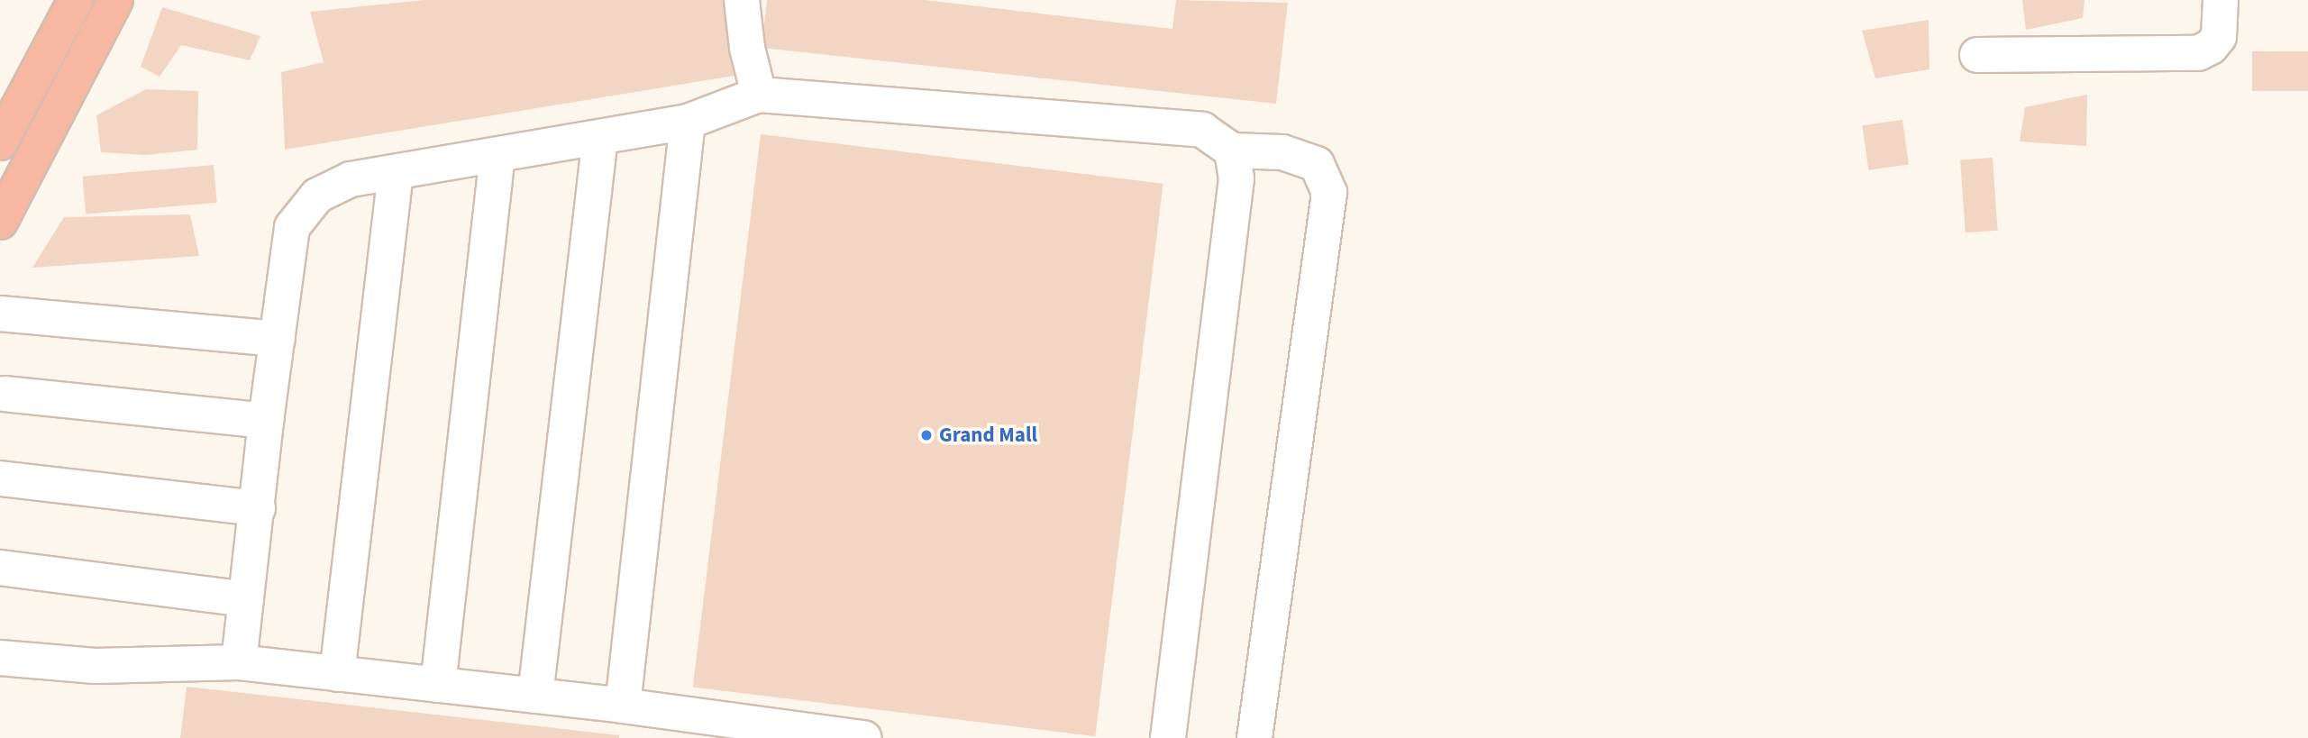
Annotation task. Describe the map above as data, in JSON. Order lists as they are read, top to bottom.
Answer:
{
  "places": ["Grand Mall"]
}
